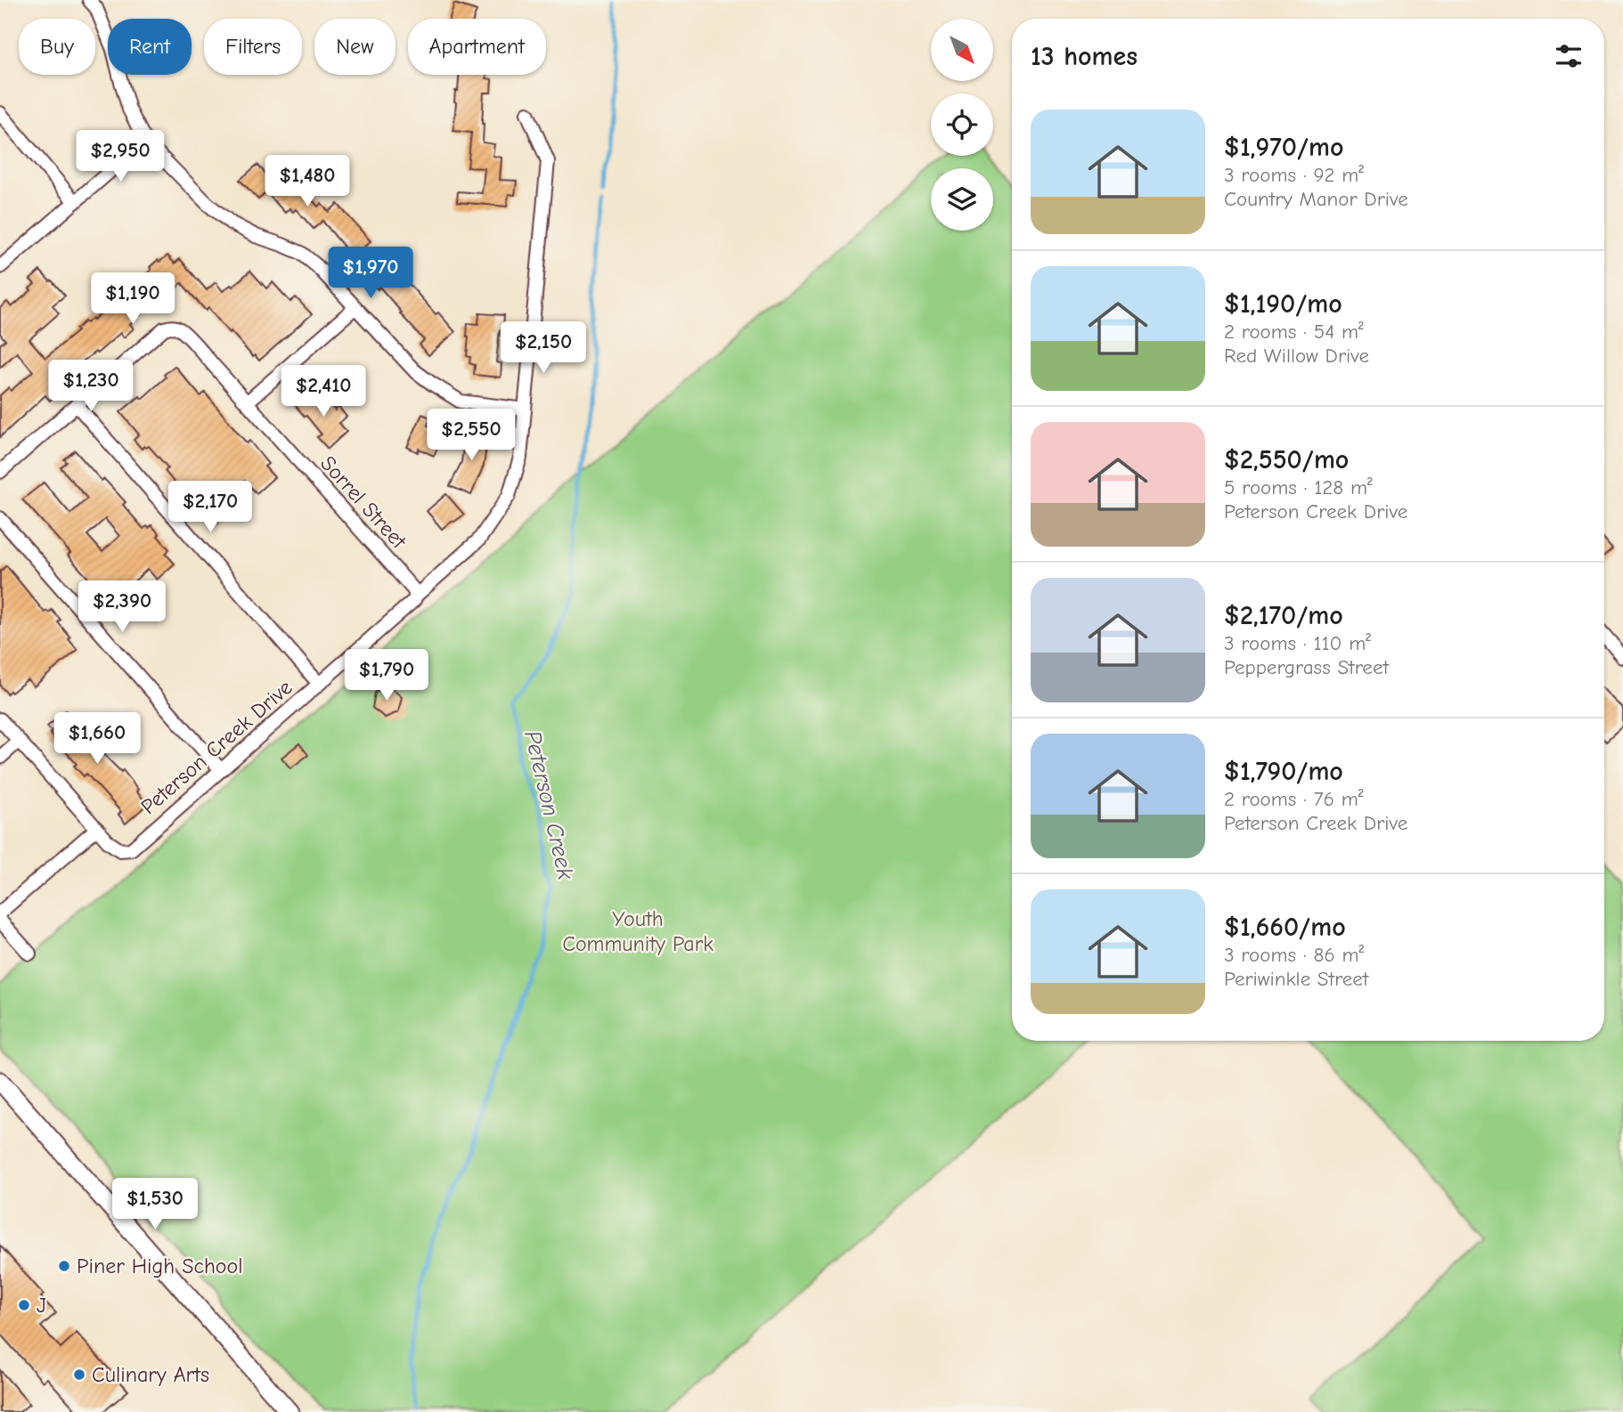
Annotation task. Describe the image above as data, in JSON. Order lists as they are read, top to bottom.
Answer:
{
  "streets": {
    "street": ["Sorrel Street", "Peterson Creek Drive"]
  },
  "crossings": [
    ["Sorrel Street", "Peterson Creek Drive"]
  ],
  "water": ["Peterson Creek"],
  "parks": ["Youth Community Park"],
  "places": ["Piner High School", "J", "Culinary Arts"],
  "north": "bottom right",
  "page": {
    "chip": [
      "Buy",
      "Rent",
      "Filters",
      "New",
      "Apartment"
    ],
    "heading": "13 homes",
    "list": [
      {
        "name": "$1,970/mo",
        "note": "3 rooms · 92 m² · Country Manor Drive"
      },
      {
        "name": "$1,190/mo",
        "note": "2 rooms · 54 m² · Red Willow Drive"
      },
      {
        "name": "$2,550/mo",
        "note": "5 rooms · 128 m² · Peterson Creek Drive"
      },
      {
        "name": "$2,170/mo",
        "note": "3 rooms · 110 m² · Peppergrass Street"
      },
      {
        "name": "$1,790/mo",
        "note": "2 rooms · 76 m² · Peterson Creek Drive"
      },
      {
        "name": "$1,660/mo",
        "note": "3 rooms · 86 m² · Periwinkle Street"
      }
    ],
    "price": [
      "$2,950",
      "$1,480",
      "$1,970",
      "$1,190",
      "$2,150",
      "$1,230",
      "$2,410",
      "$2,550",
      "$2,170",
      "$2,390",
      "$1,790",
      "$1,660",
      "$1,530"
    ]
  }
}
